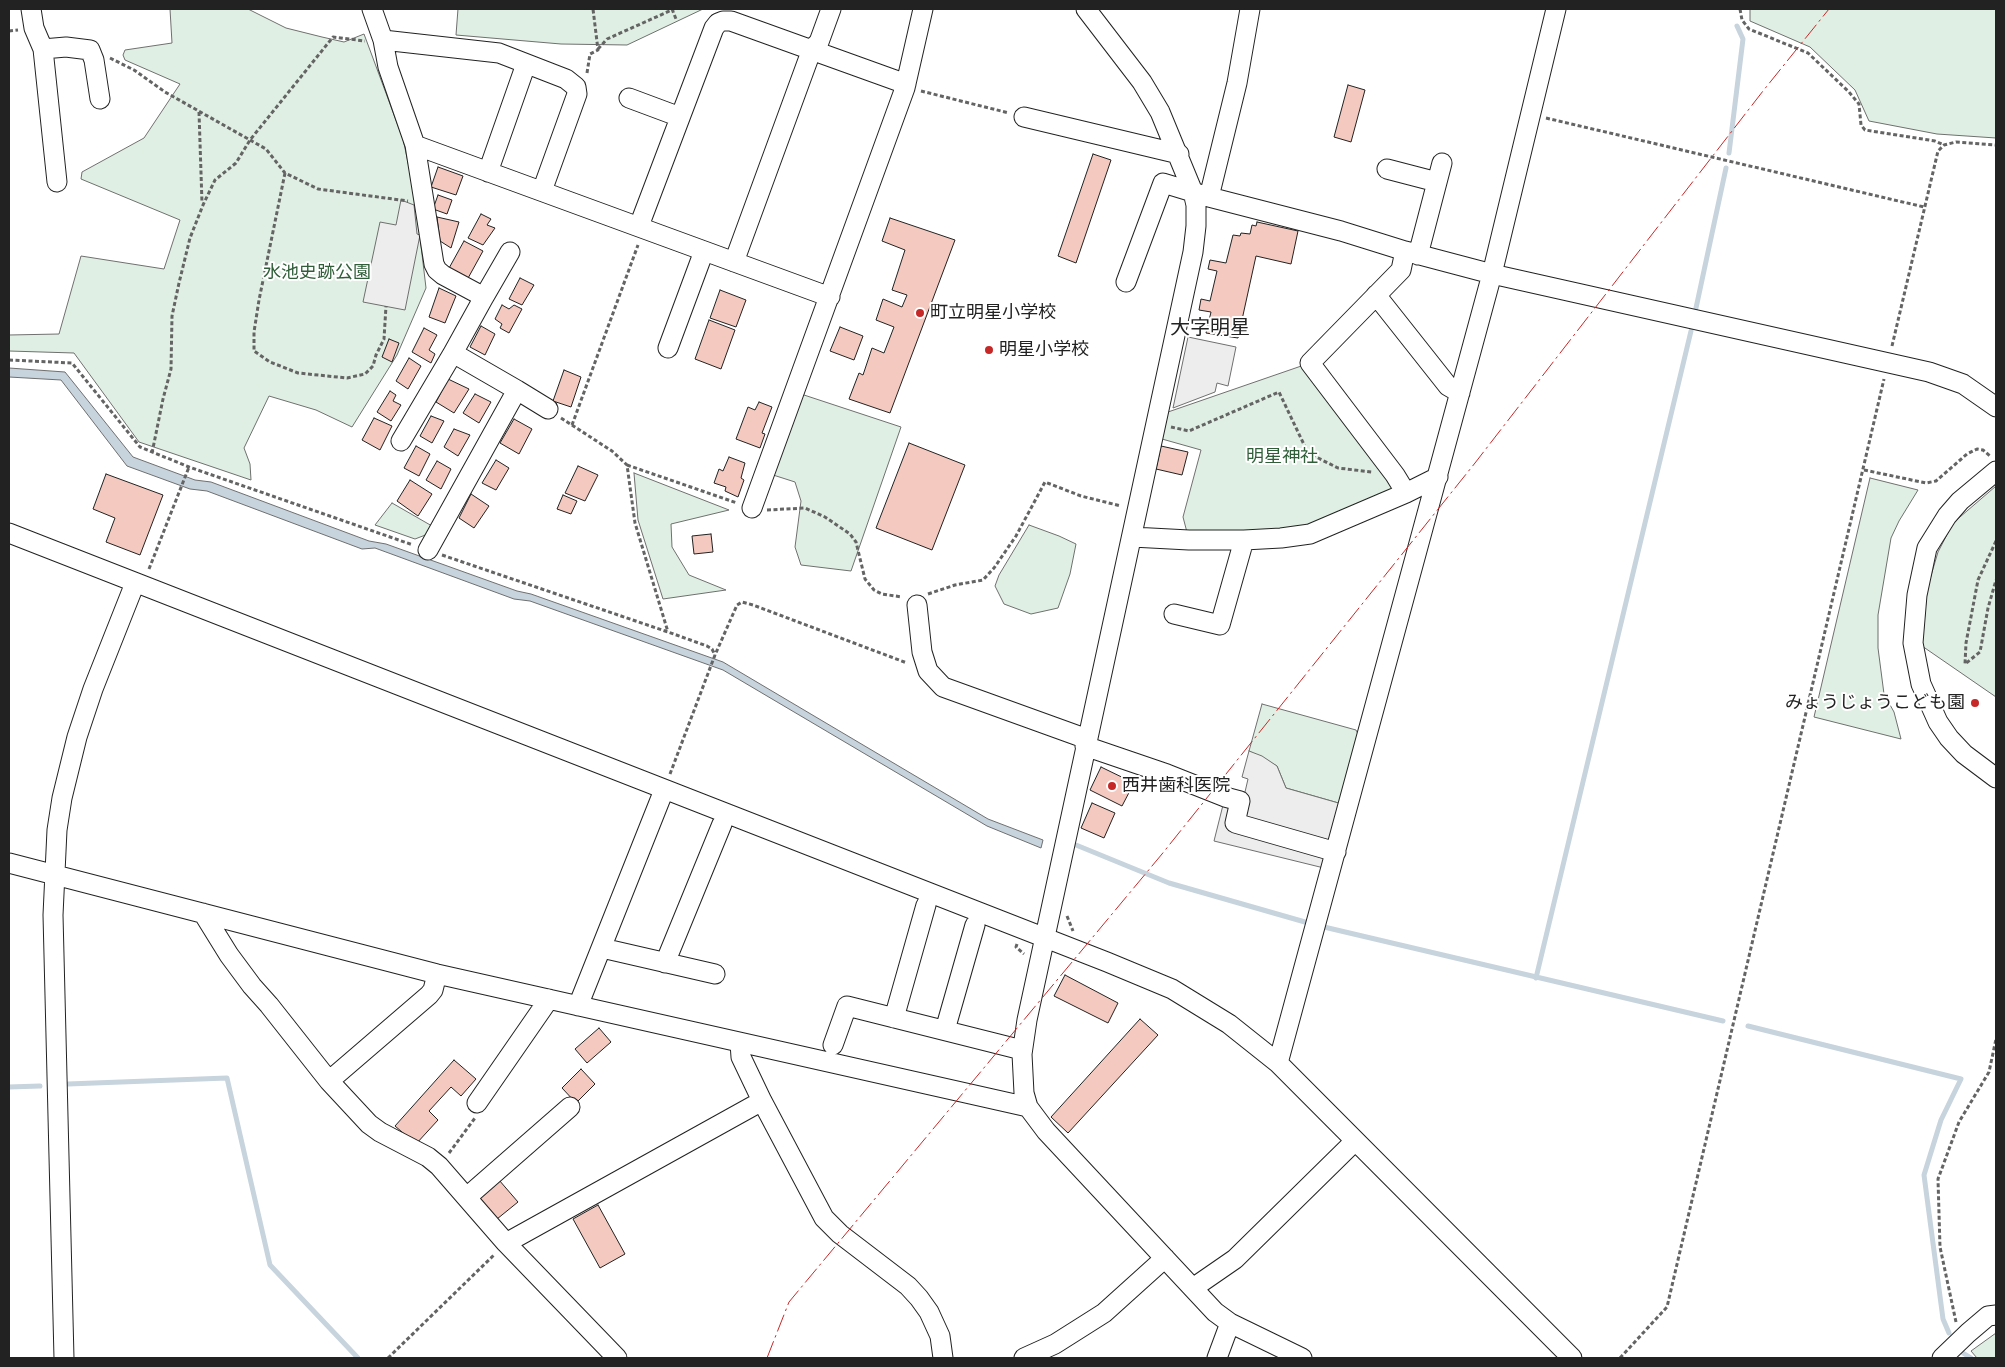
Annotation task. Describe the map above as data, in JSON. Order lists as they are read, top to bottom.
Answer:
{
  "districts": ["大字明星"],
  "parks": ["水池史跡公園", "明星神社"],
  "places": [
    "町立明星小学校",
    "明星小学校",
    "みょうじょうこども園",
    "西井歯科医院"
  ]
}
